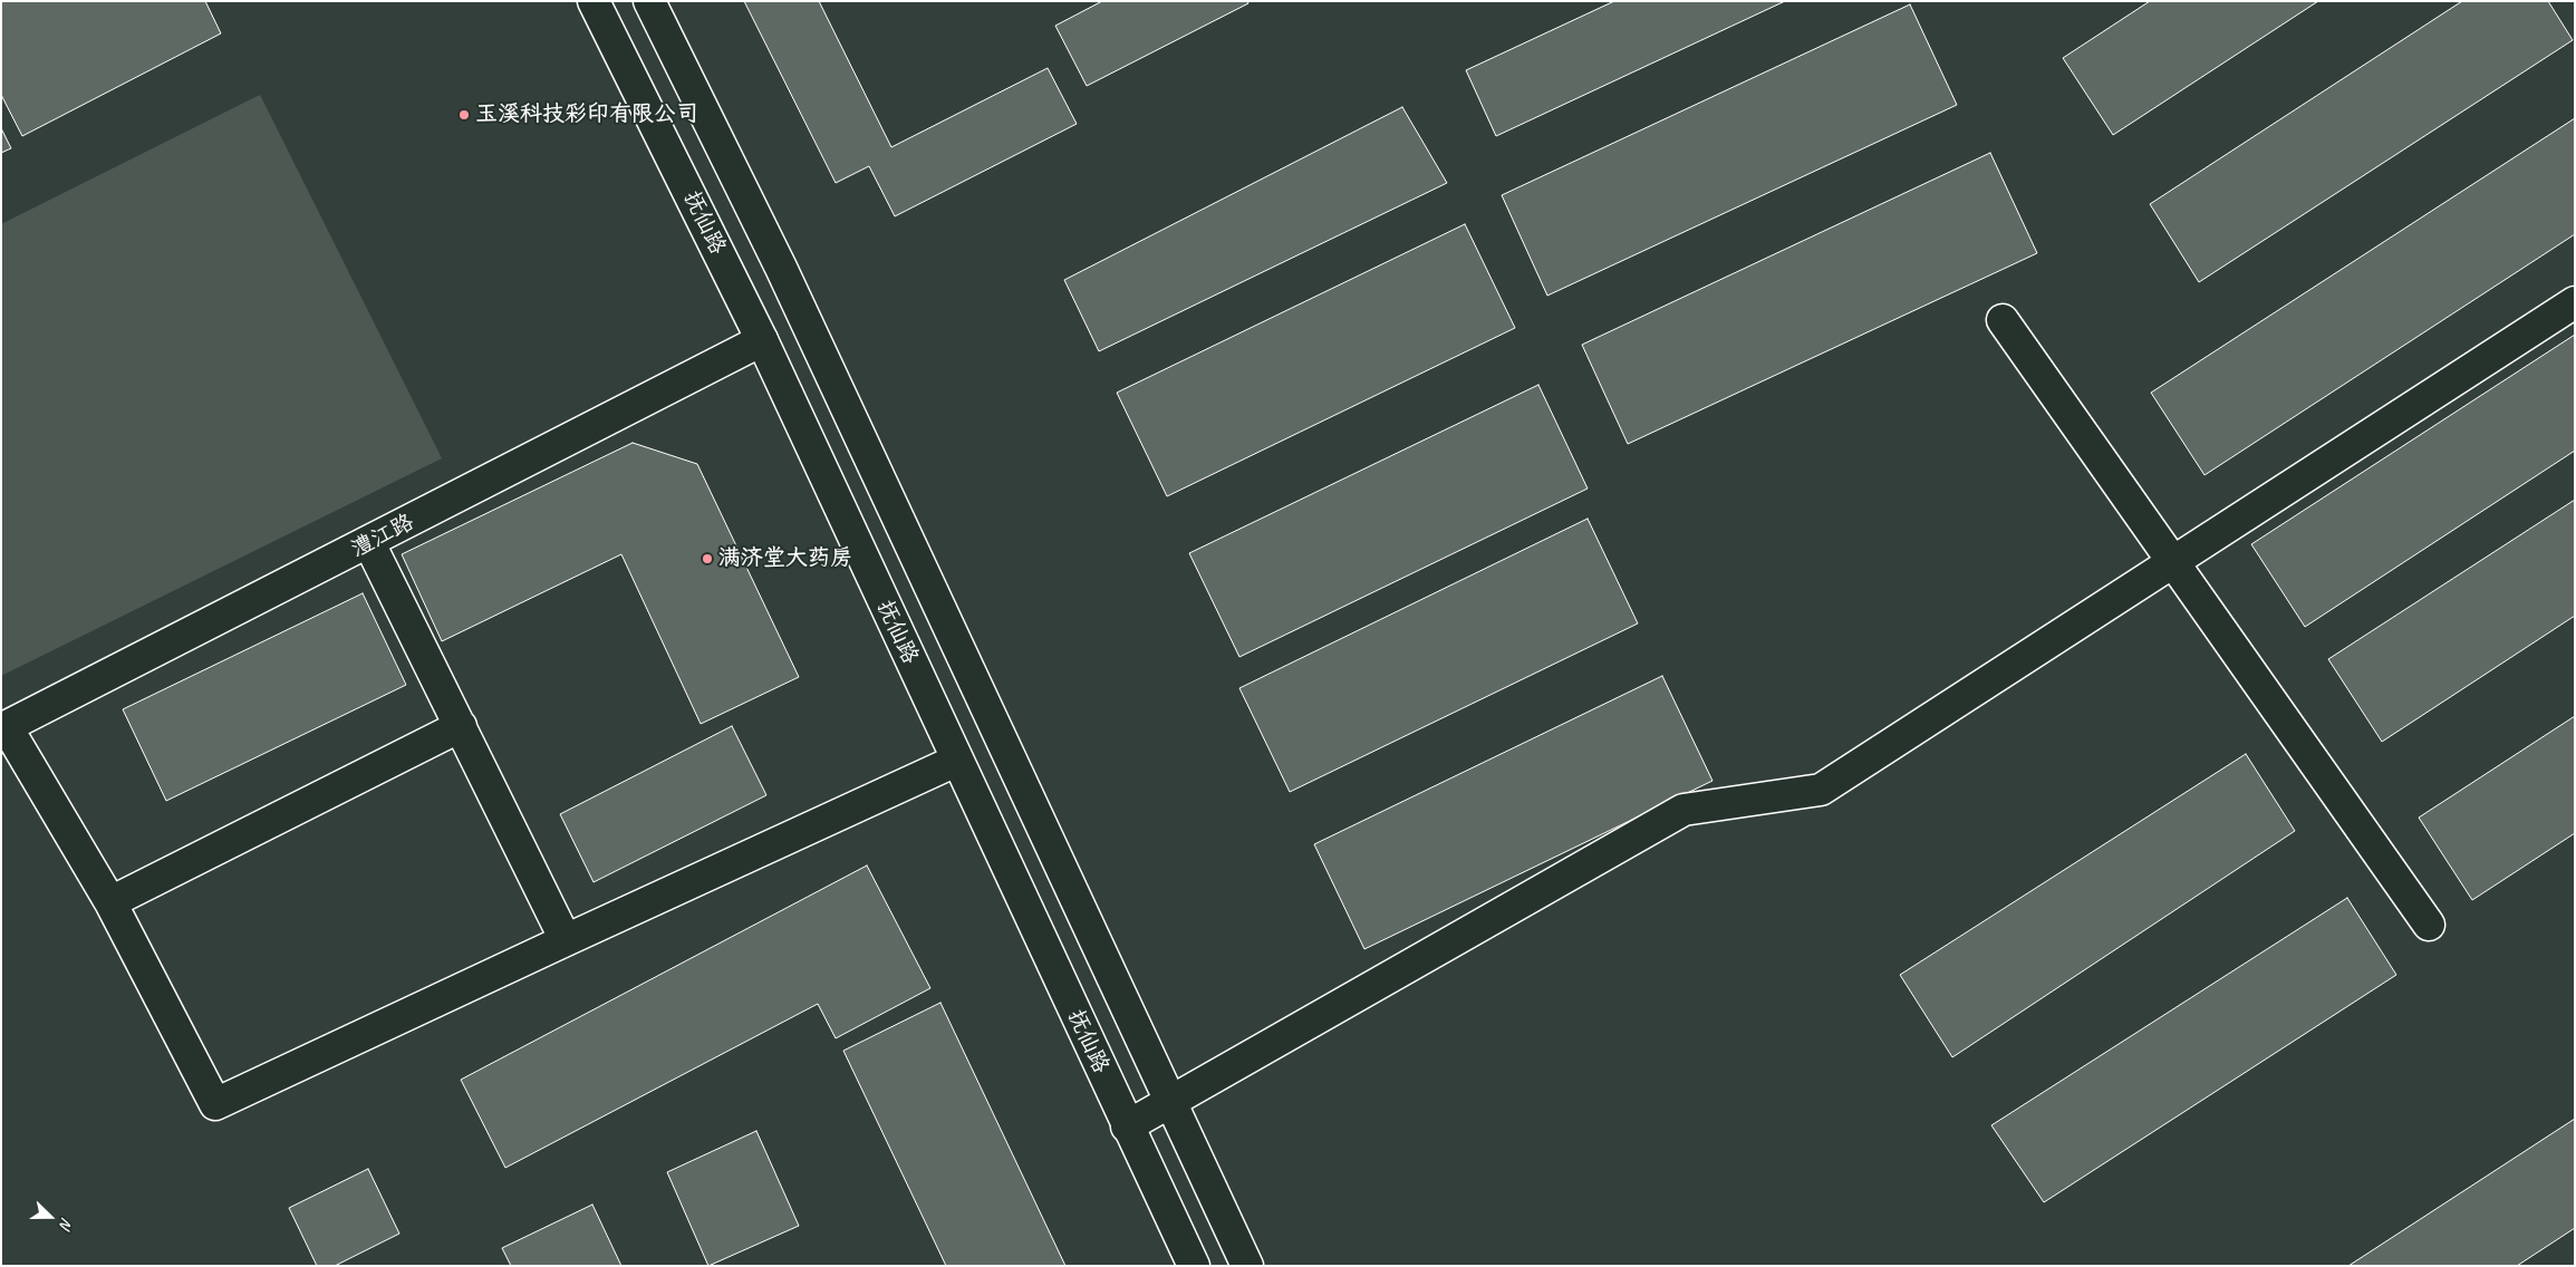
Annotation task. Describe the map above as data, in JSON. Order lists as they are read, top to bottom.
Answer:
{
  "streets": {
    "street": ["抚仙路", "澧江路"]
  },
  "crossings": [
    ["抚仙路", "澧江路"]
  ],
  "places": ["玉溪科技彩印有限公司", "满济堂大药房"],
  "north": "right"
}
